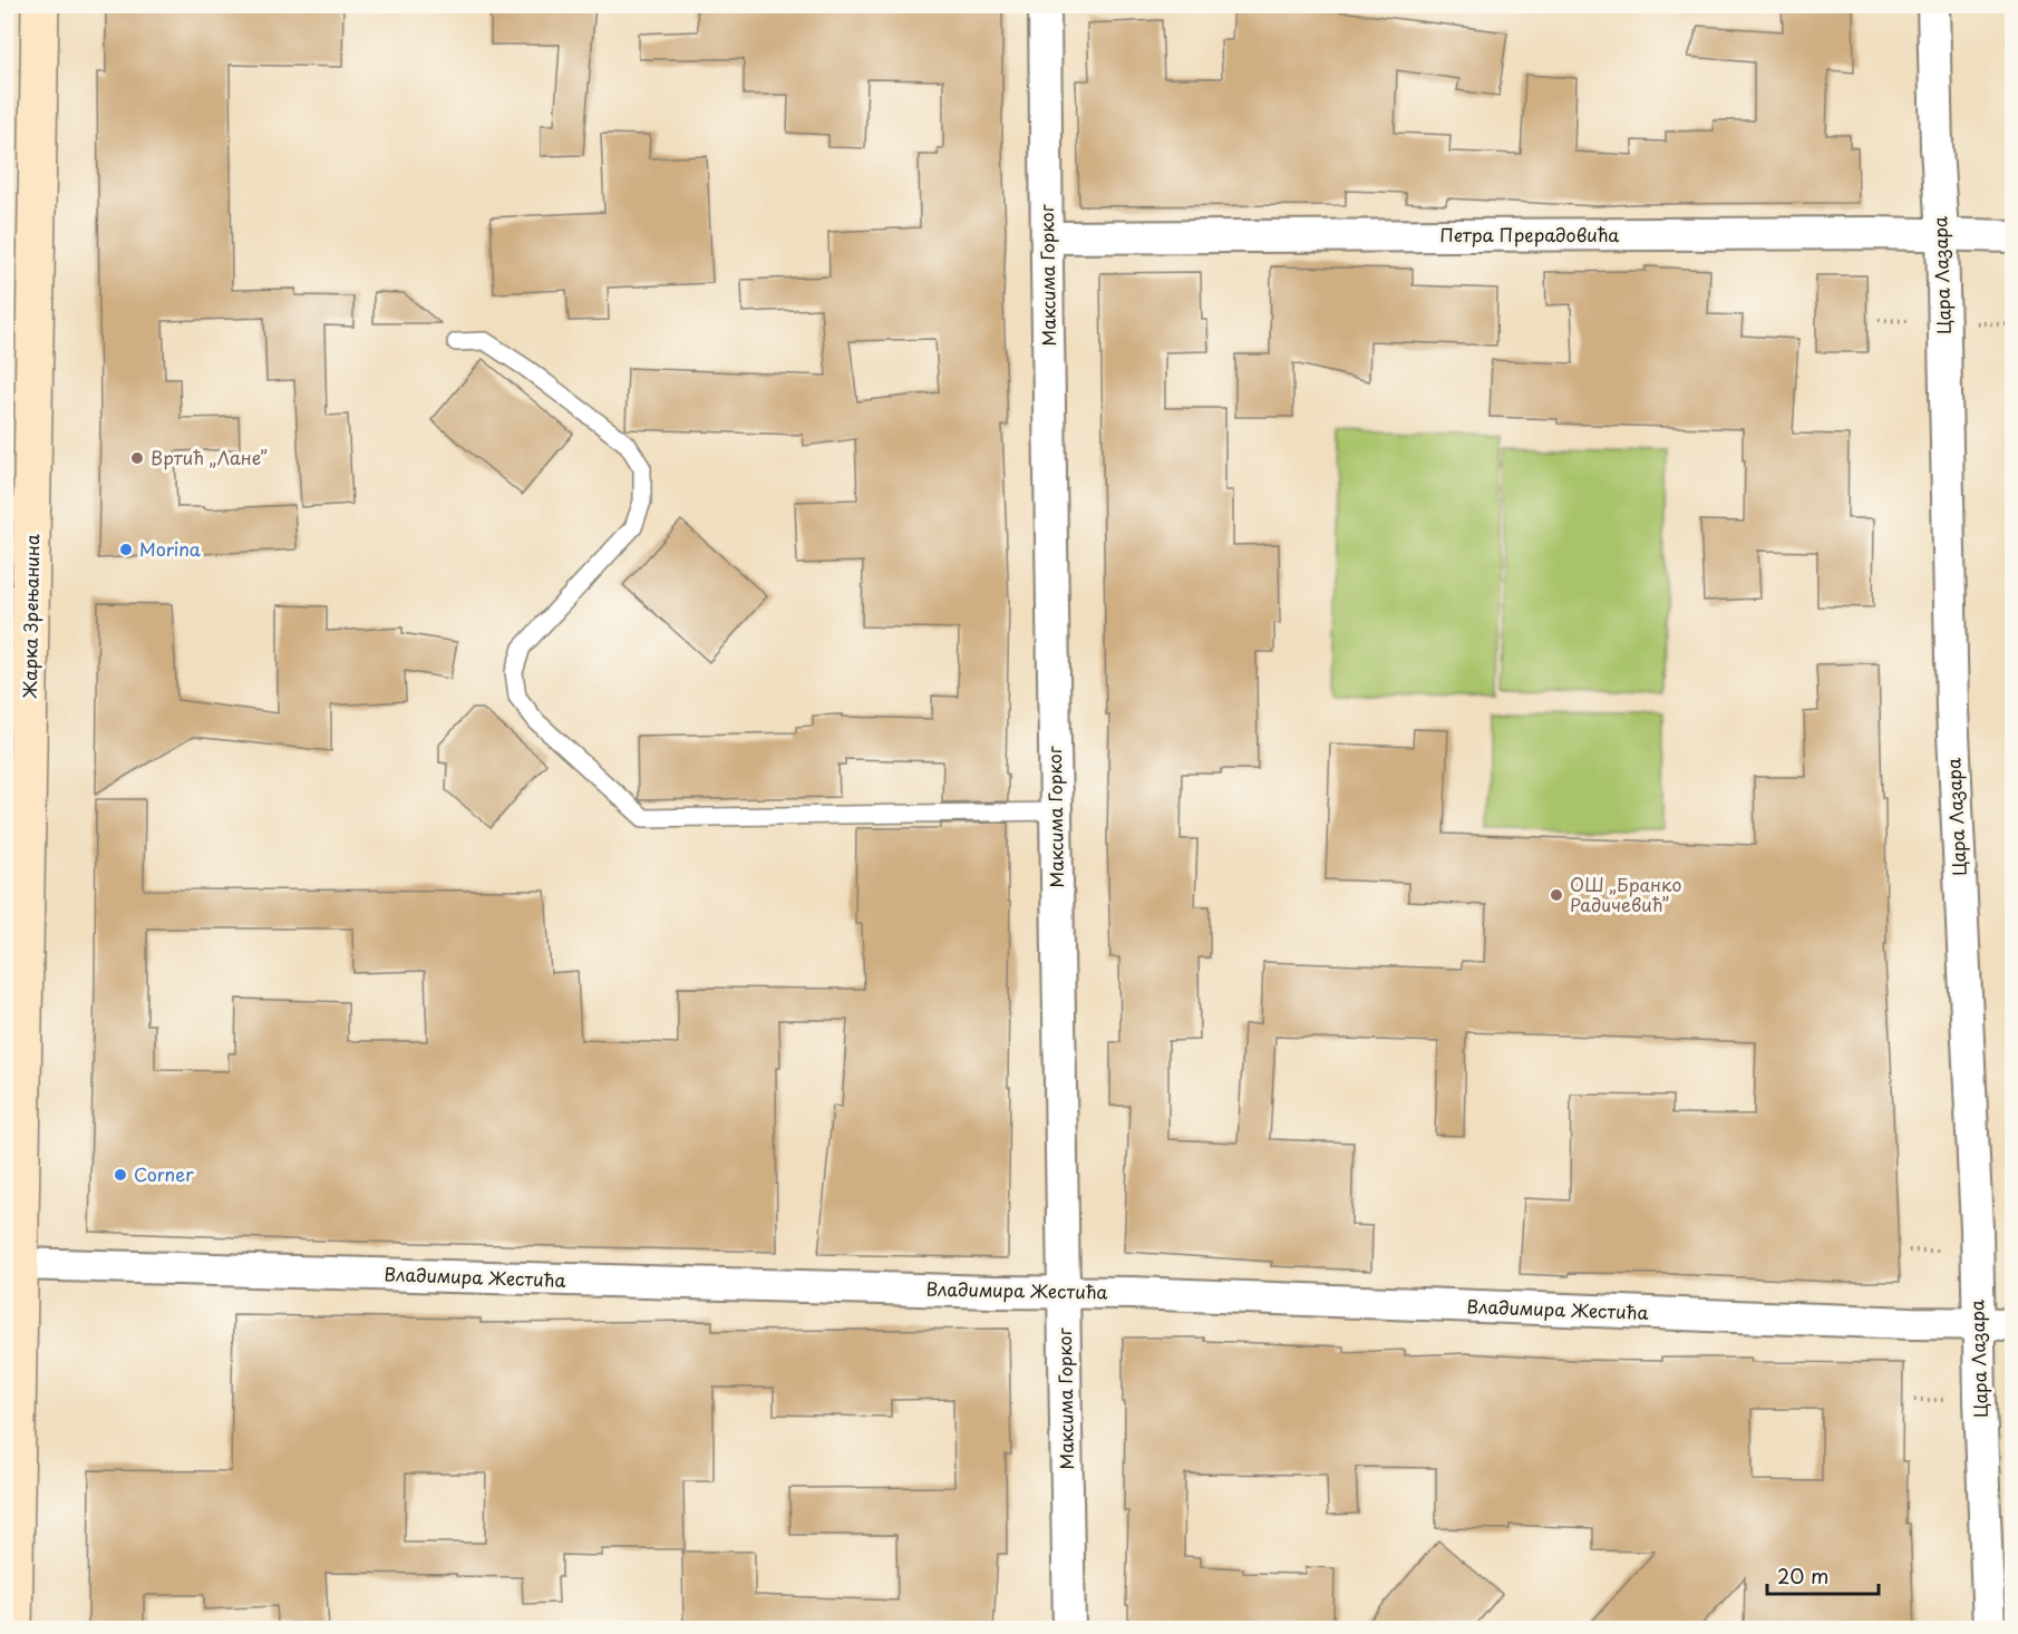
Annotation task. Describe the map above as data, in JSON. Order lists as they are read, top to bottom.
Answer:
{
  "streets": {
    "street": [
      "Петра Прерадовића",
      "Максима Горког",
      "Цара Лазара",
      "Жарка Зрењанина",
      "Владимира Жестића"
    ]
  },
  "crossings": [
    ["Петра Прерадовића", "Максима Горког"],
    ["Петра Прерадовића", "Цара Лазара"],
    ["Максима Горког", "Владимира Жестића"],
    ["Цара Лазара", "Владимира Жестића"],
    ["Жарка Зрењанина", "Владимира Жестића"]
  ],
  "places": [
    "Вртић „Лане”",
    "Morina",
    "ОШ „Бранко Радичевић”",
    "Corner"
  ],
  "scale_bar": "20 m"
}
